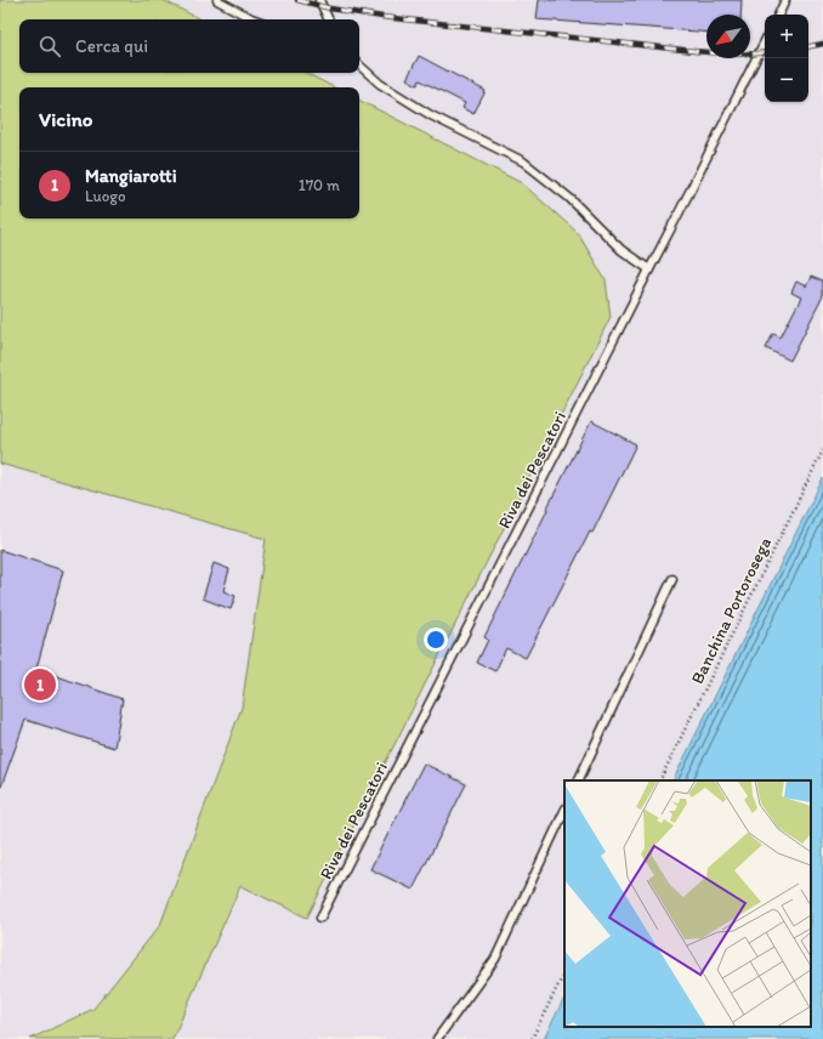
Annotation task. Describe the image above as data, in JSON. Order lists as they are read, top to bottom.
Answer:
{
  "streets": {
    "lane": ["Riva dei Pescatori"],
    "path": ["Banchina Portorosega"]
  },
  "north": "bottom left",
  "page": {
    "map_buttons": ["+", "−"],
    "search": "Cerca qui",
    "heading": "Vicino",
    "list": [
      {
        "mark": "1",
        "name": "Mangiarotti",
        "note": "Luogo",
        "value": "170 m"
      }
    ],
    "pins": "1"
  }
}
